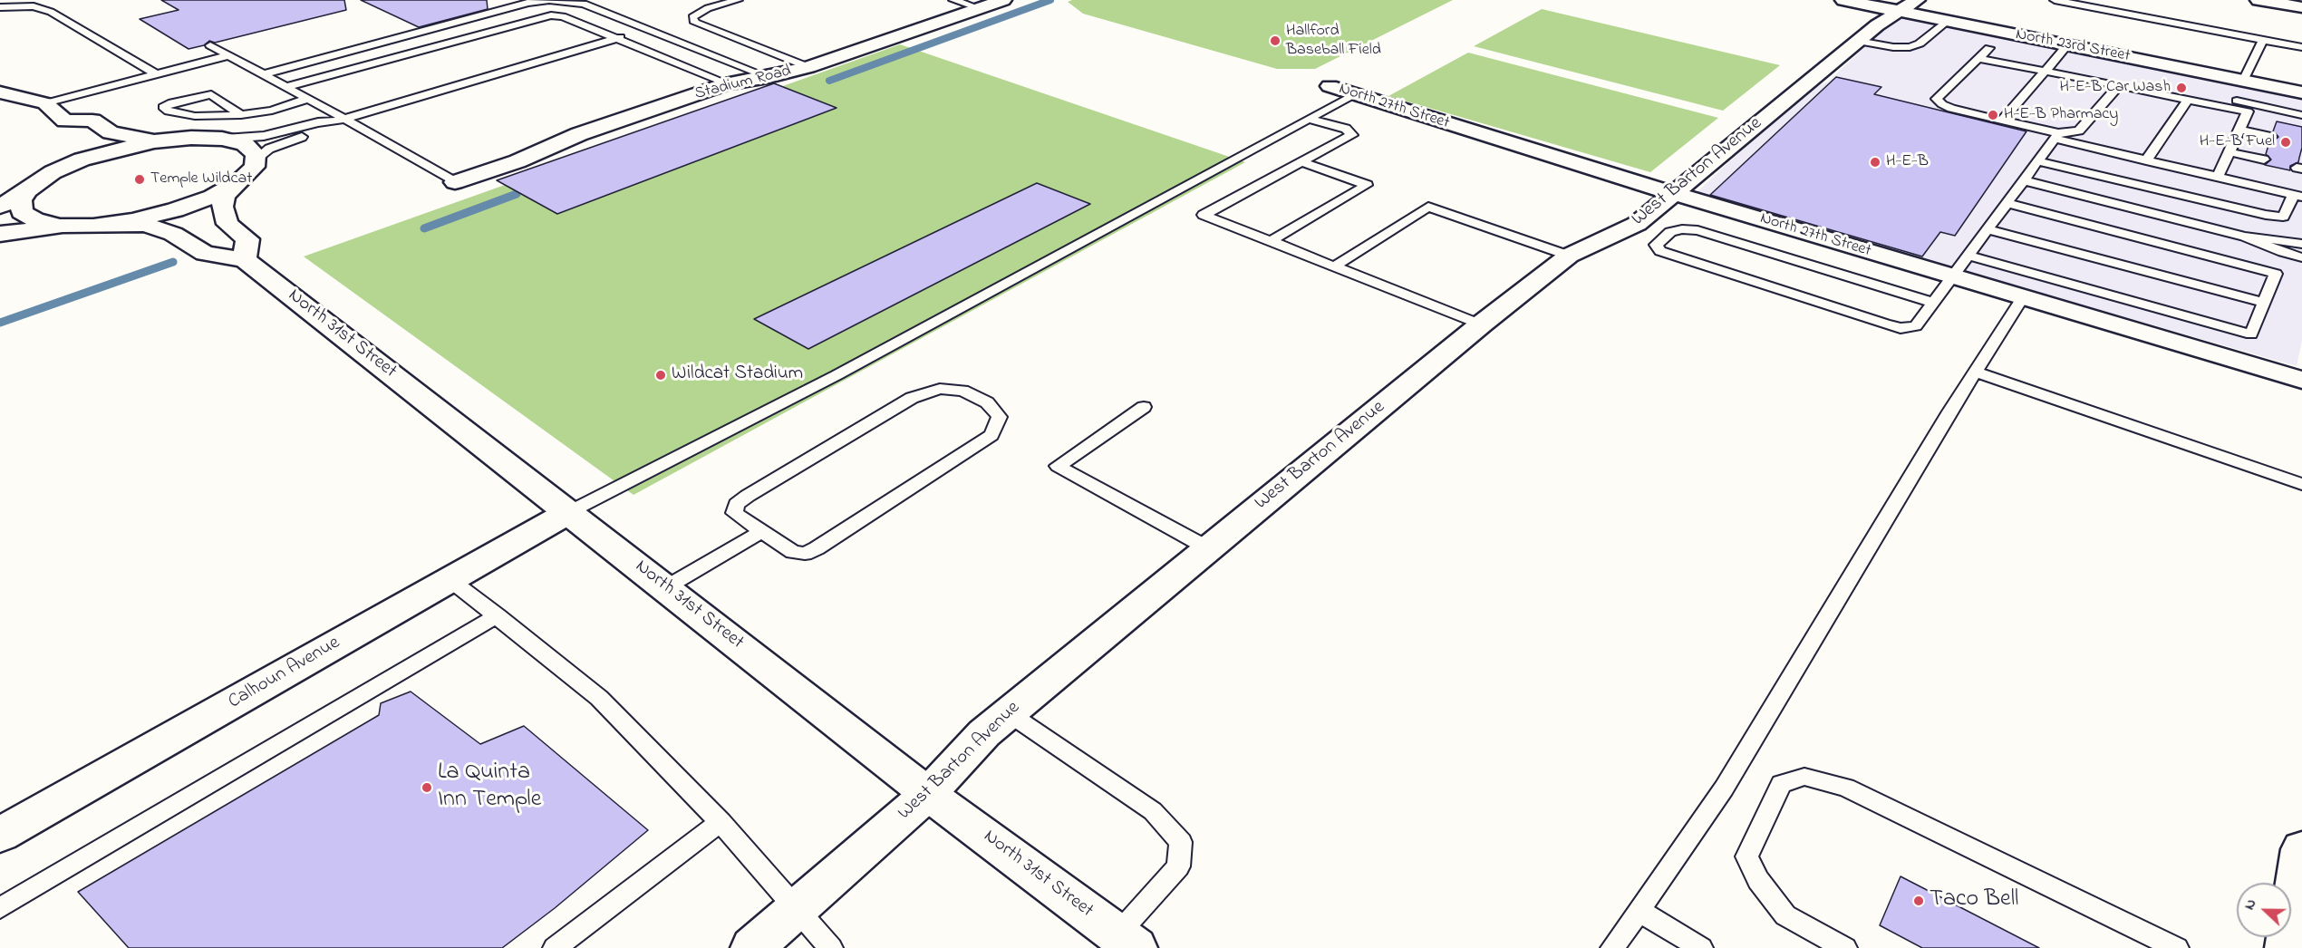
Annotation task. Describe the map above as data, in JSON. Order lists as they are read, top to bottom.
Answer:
{
  "streets": {
    "street": [
      "North 23rd Street",
      "Stadium Road",
      "North 27th Street",
      "West Barton Avenue",
      "North 31st Street",
      "Calhoun Avenue"
    ]
  },
  "crossings": [
    ["North 23rd Street", "West Barton Avenue"],
    ["North 27th Street", "West Barton Avenue"],
    ["West Barton Avenue", "North 31st Street"],
    ["North 31st Street", "Calhoun Avenue"]
  ],
  "places": [
    "Hallford Baseball Field",
    "H-E-B Car Wash",
    "H-E-B Pharmacy",
    "H-E-B Fuel",
    "H-E-B",
    "Temple Wildcat",
    "Wildcat Stadium",
    "La Quinta Inn Temple",
    "Taco Bell"
  ],
  "north": "left"
}
